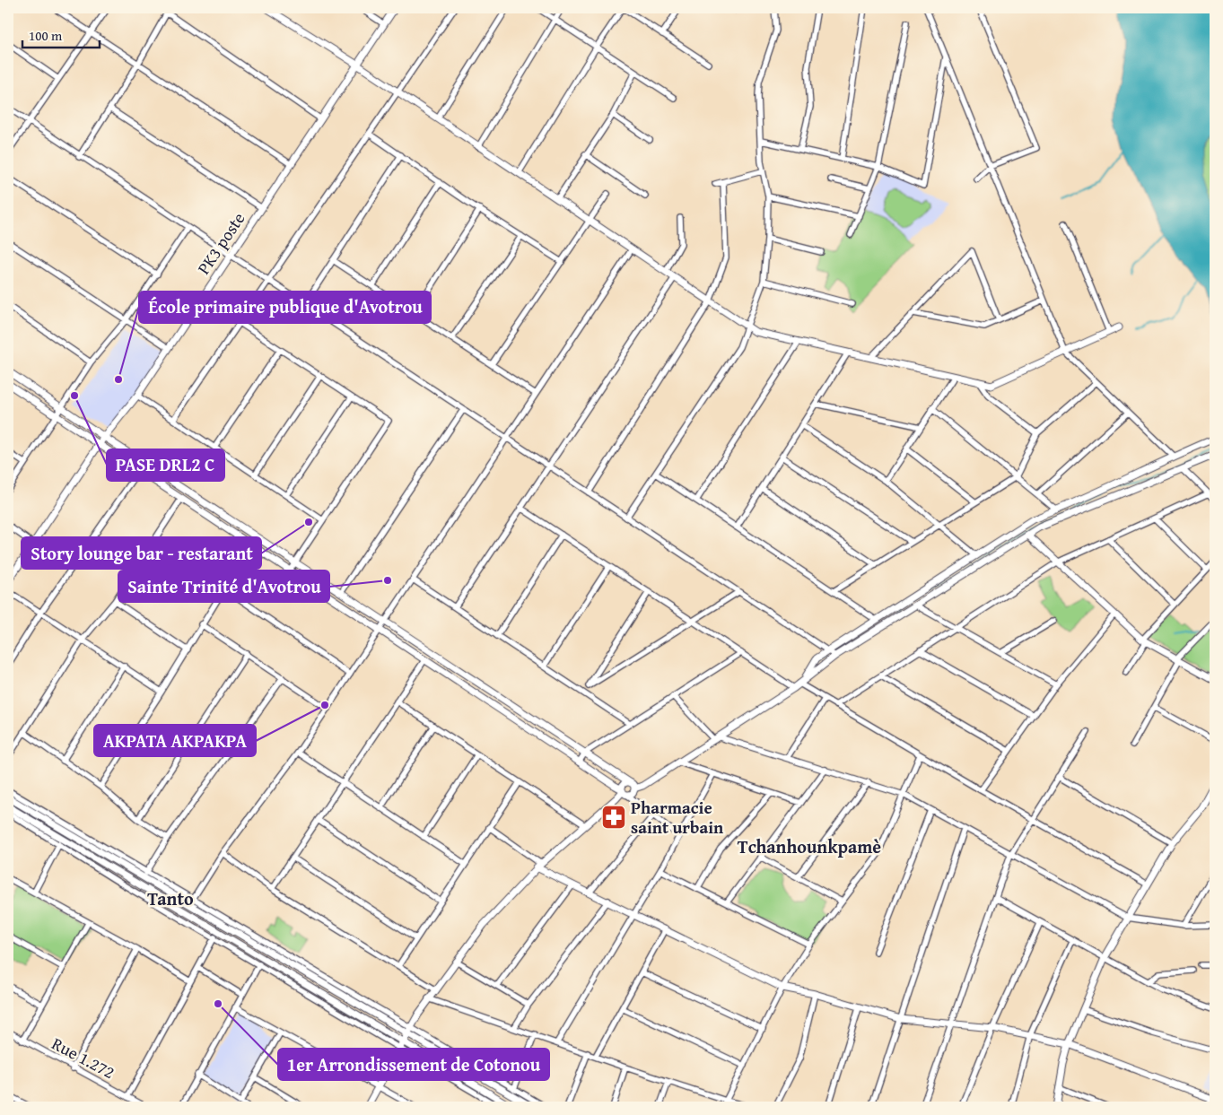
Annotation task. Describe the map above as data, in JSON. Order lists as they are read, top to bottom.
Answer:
{
  "streets": {
    "street": ["PK3 poste", "Rue 1.272"]
  },
  "districts": ["Tchanhounkpamè", "Tanto"],
  "places": {
    "other": [
      "École primaire publique d'Avotrou",
      "PASE DRL2 C",
      "Story lounge bar - restarant",
      "Sainte Trinité d'Avotrou",
      "AKPATA AKPAKPA",
      "1er Arrondissement de Cotonou"
    ],
    "pharmacy": ["Pharmacie saint urbain"]
  },
  "scale_bar": "100 m"
}
